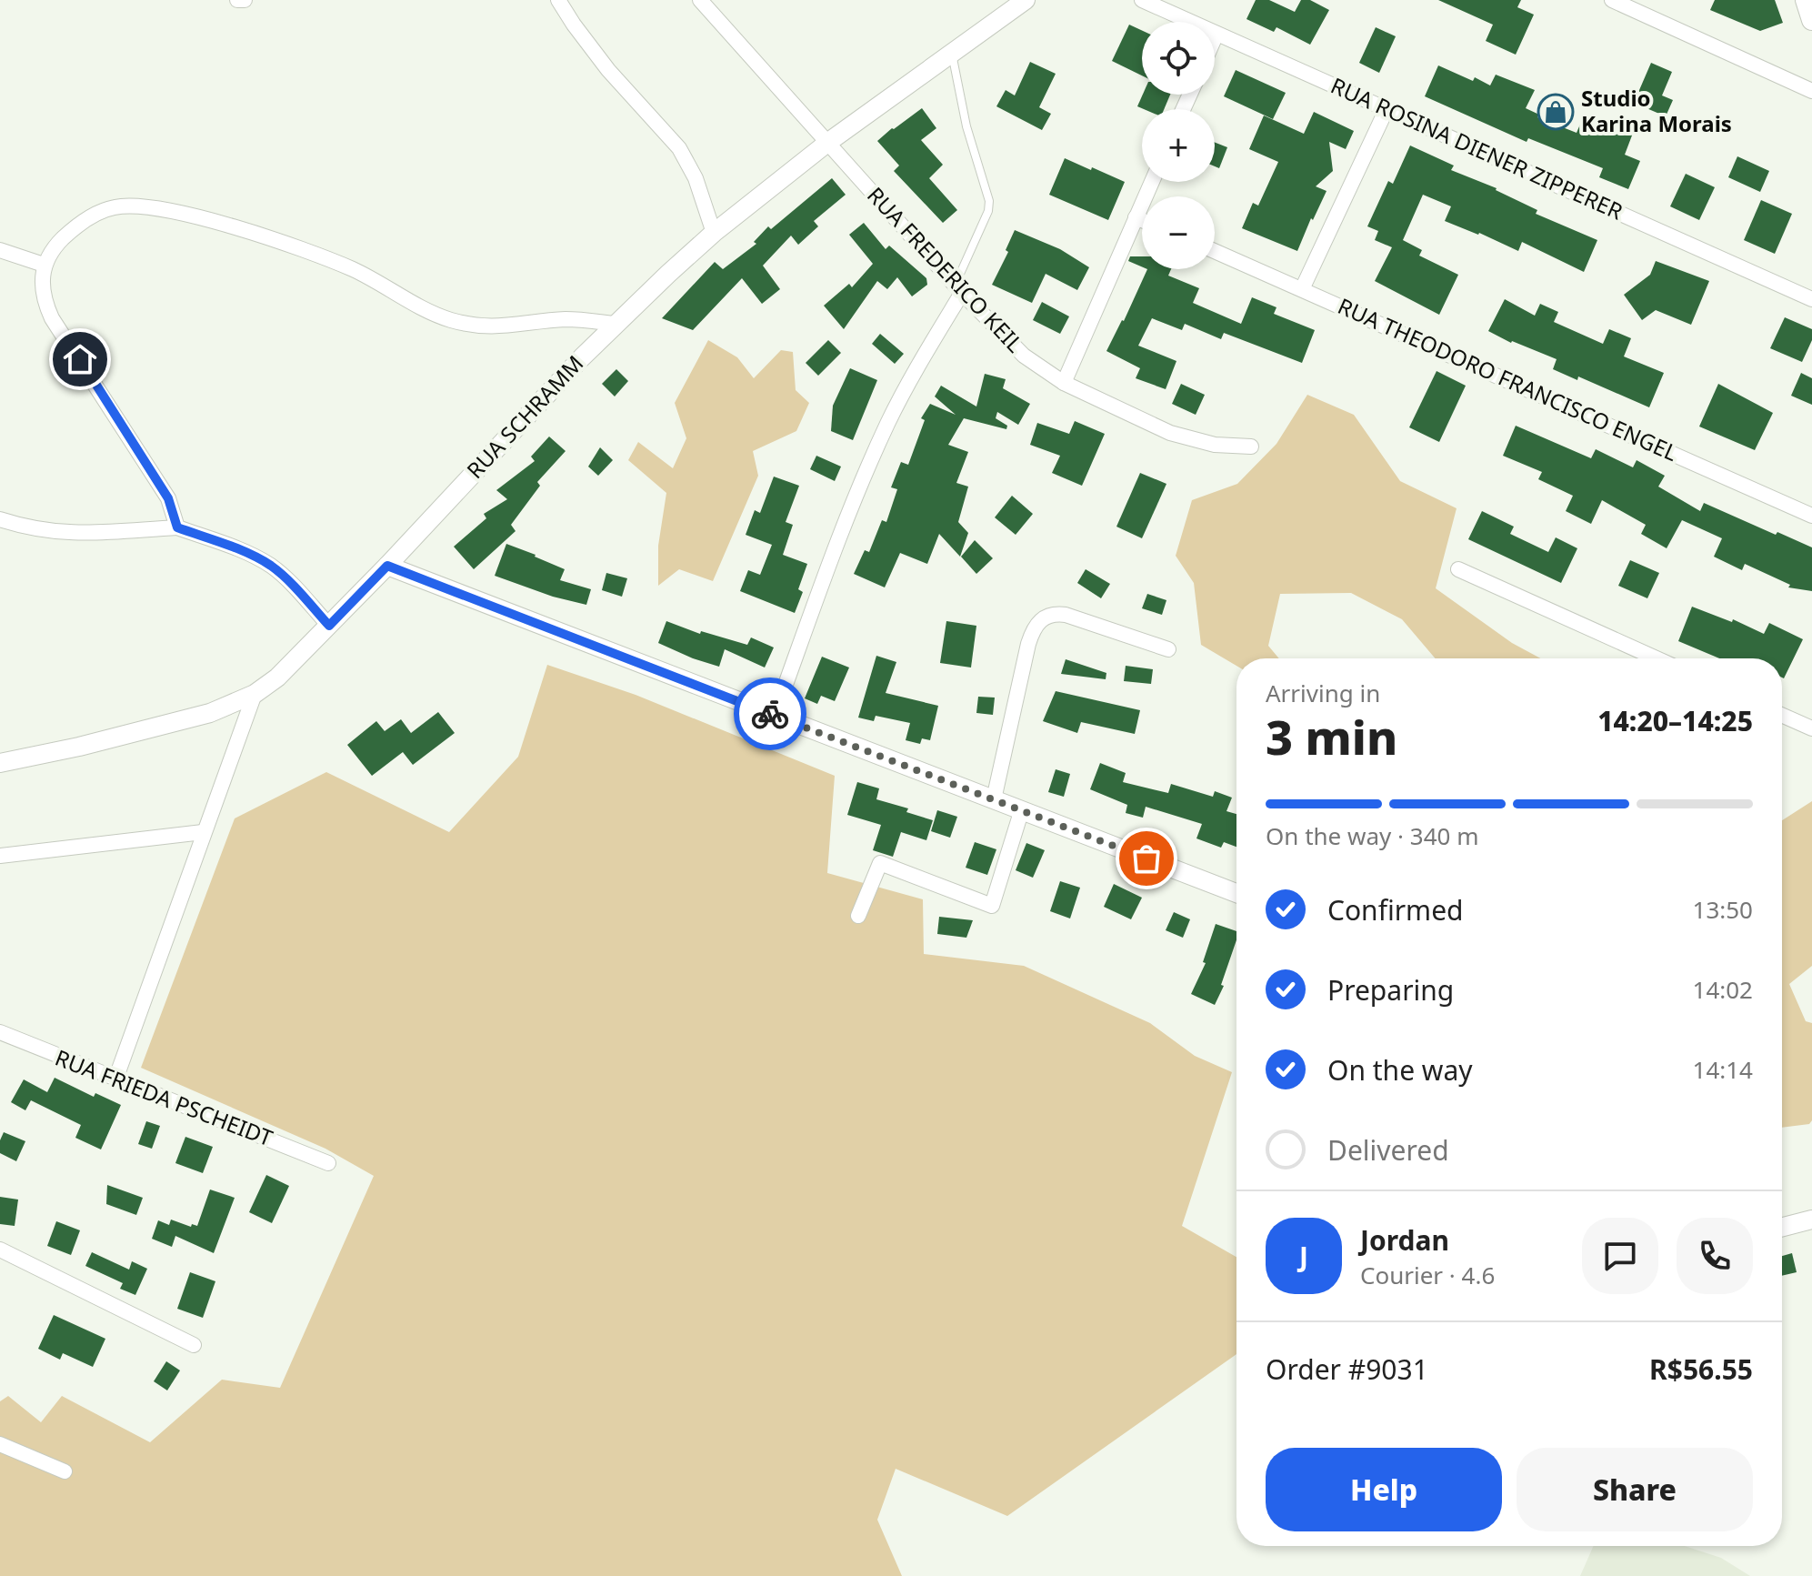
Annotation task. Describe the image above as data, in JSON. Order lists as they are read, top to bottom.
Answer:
{
  "streets": {
    "street": [
      "RUA ROSINA DIENER ZIPPERER",
      "RUA FREDERICO KEIL",
      "RUA THEODORO FRANCISCO ENGEL",
      "RUA SCHRAMM",
      "RUA FRIEDA PSCHEIDT"
    ]
  },
  "crossings": [
    ["RUA FREDERICO KEIL", "RUA SCHRAMM"]
  ],
  "places": {
    "shop": ["Studio Karina Morais"]
  },
  "page": {
    "map_buttons": ["+", "−"],
    "heading": ["3 min", "Arriving in", "14:20–14:25"],
    "panel": [
      "Jordan",
      "Courier · 4.6",
      "Order #9031",
      "R$56.55"
    ],
    "bar": "On the way · 340 m",
    "list": [
      ["Confirmed", "13:50"],
      ["Preparing", "14:02"],
      ["On the way", "14:14"],
      "Delivered"
    ],
    "round": "J",
    "buttons": ["Help", "Share"]
  }
}
